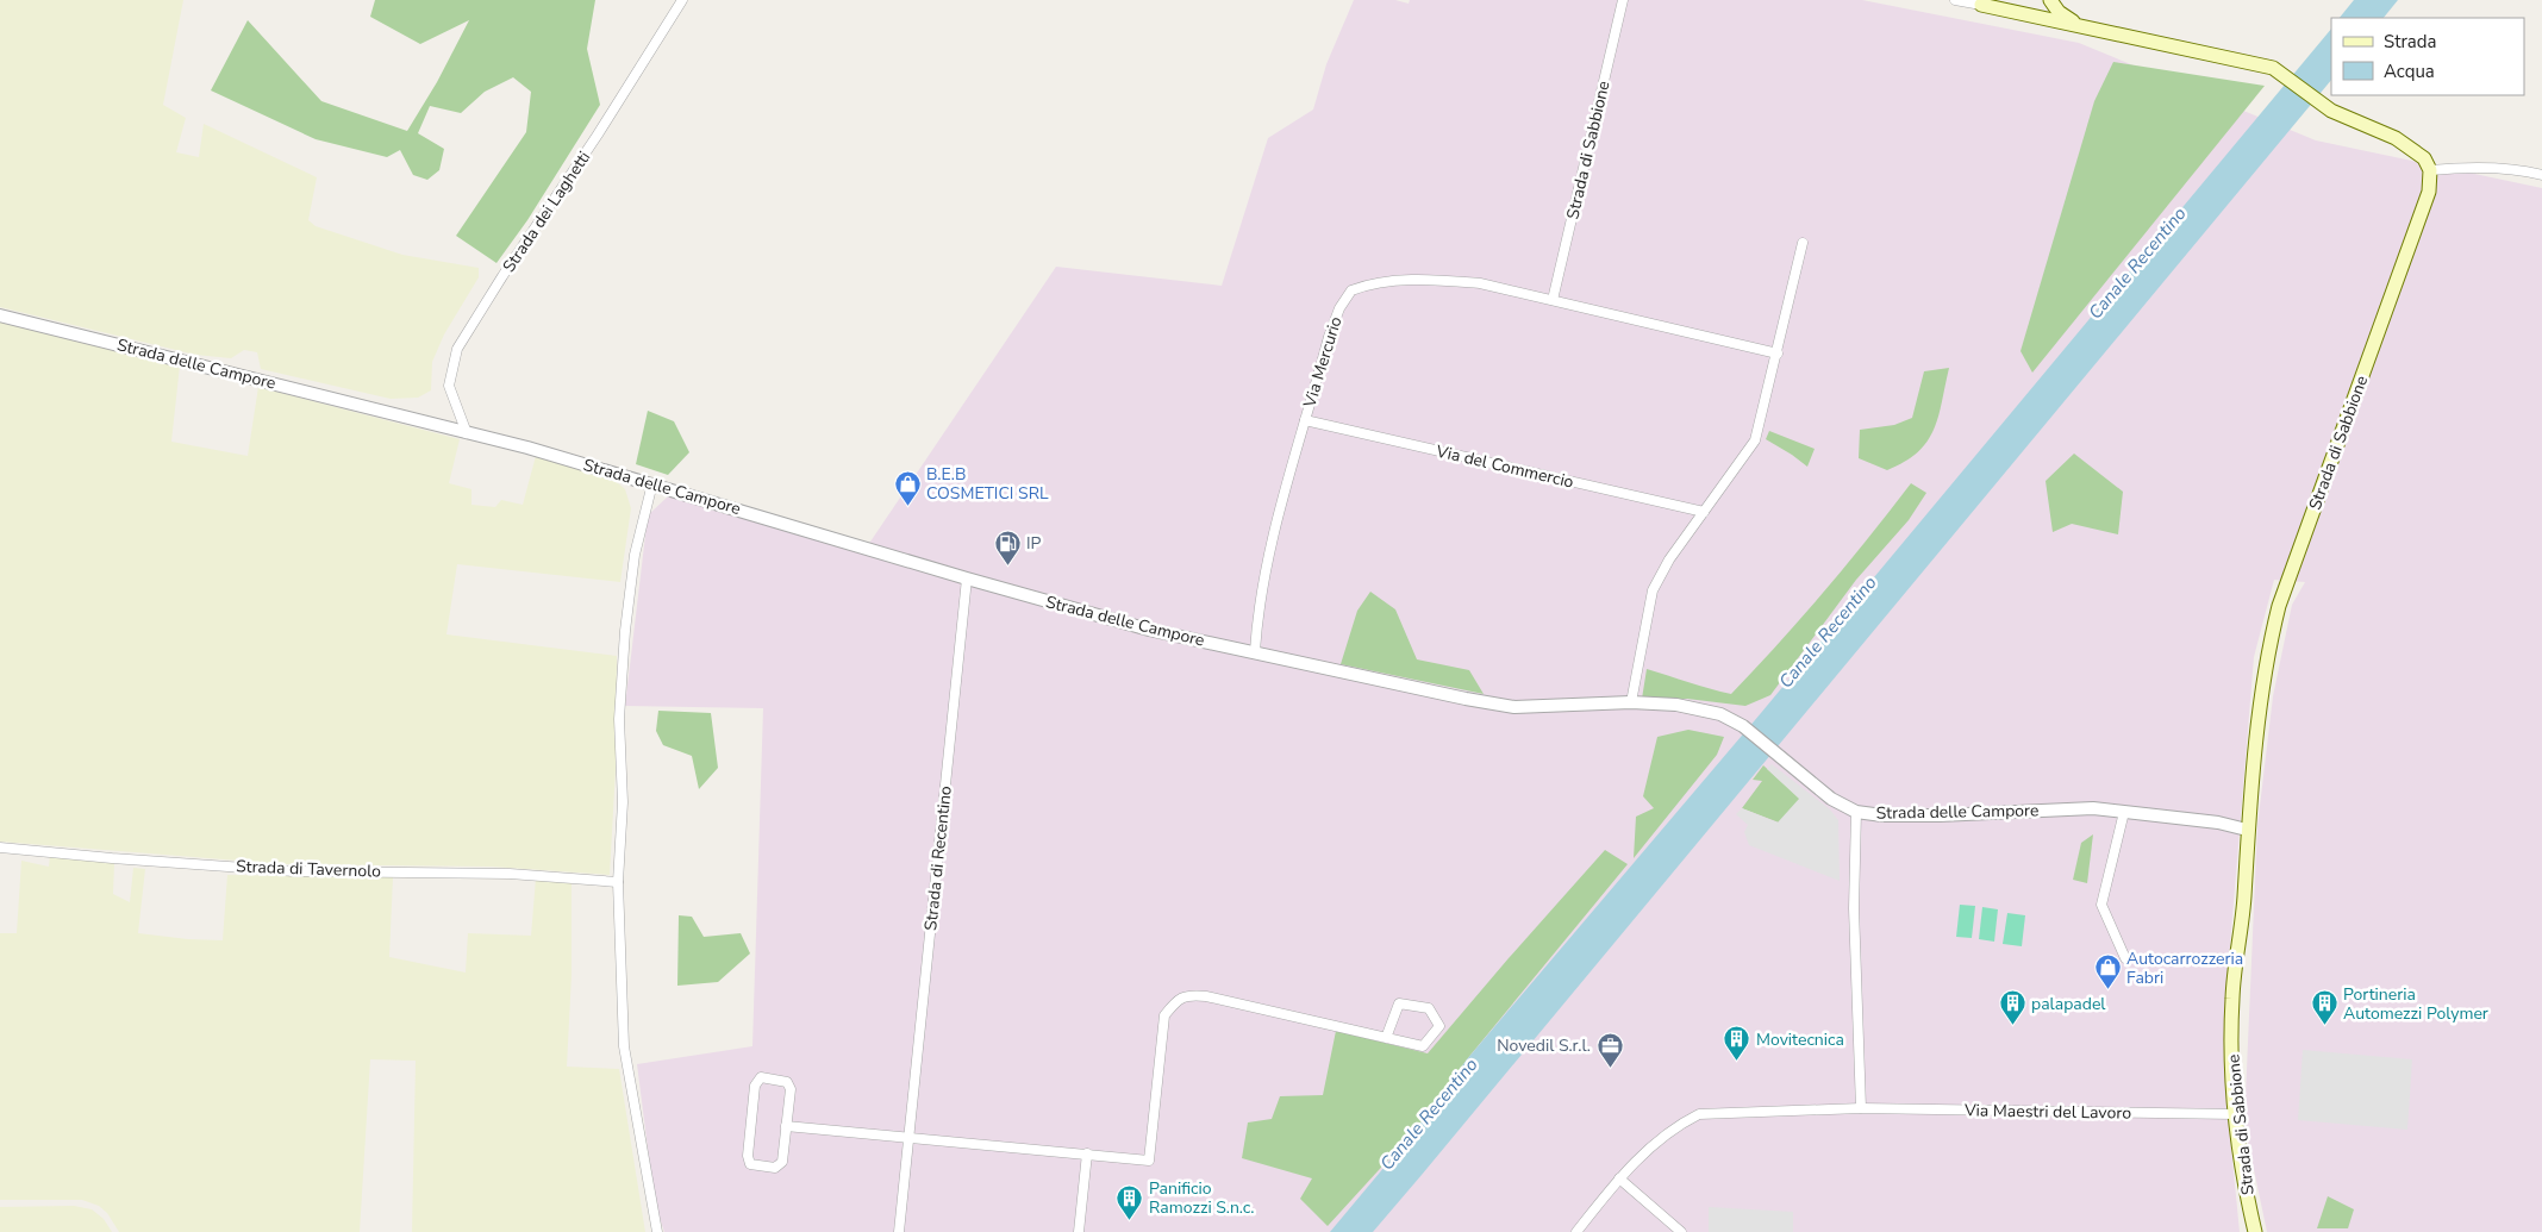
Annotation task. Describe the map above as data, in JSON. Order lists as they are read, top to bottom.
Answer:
{
  "streets": {
    "main road": ["Strada di Sabbione"],
    "street": [
      "Strada dei Laghetti",
      "Via Mercurio",
      "Strada delle Campore",
      "Via del Commercio",
      "Strada di Recentino",
      "Strada di Tavernolo",
      "Via Maestri del Lavoro"
    ]
  },
  "crossings": [
    ["Strada di Sabbione", "Via Mercurio"],
    ["Strada di Sabbione", "Strada delle Campore"],
    ["Strada di Sabbione", "Via Maestri del Lavoro"],
    ["Strada dei Laghetti", "Strada delle Campore"],
    ["Via Mercurio", "Strada delle Campore"],
    ["Via Mercurio", "Via del Commercio"],
    ["Strada delle Campore", "Strada di Recentino"]
  ],
  "water": ["Canale Recentino"],
  "places": {
    "shop": ["B.E.B COSMETICI SRL", "Autocarrozzeria Fabri"],
    "fuel station": ["IP"],
    "building": [
      "palapadel",
      "Portineria Automezzi Polymer",
      "Movitecnica",
      "Panificio Ramozzi S.n.c."
    ],
    "office": ["Novedil S.r.l."]
  },
  "legend": ["Strada", "Acqua"]
}
